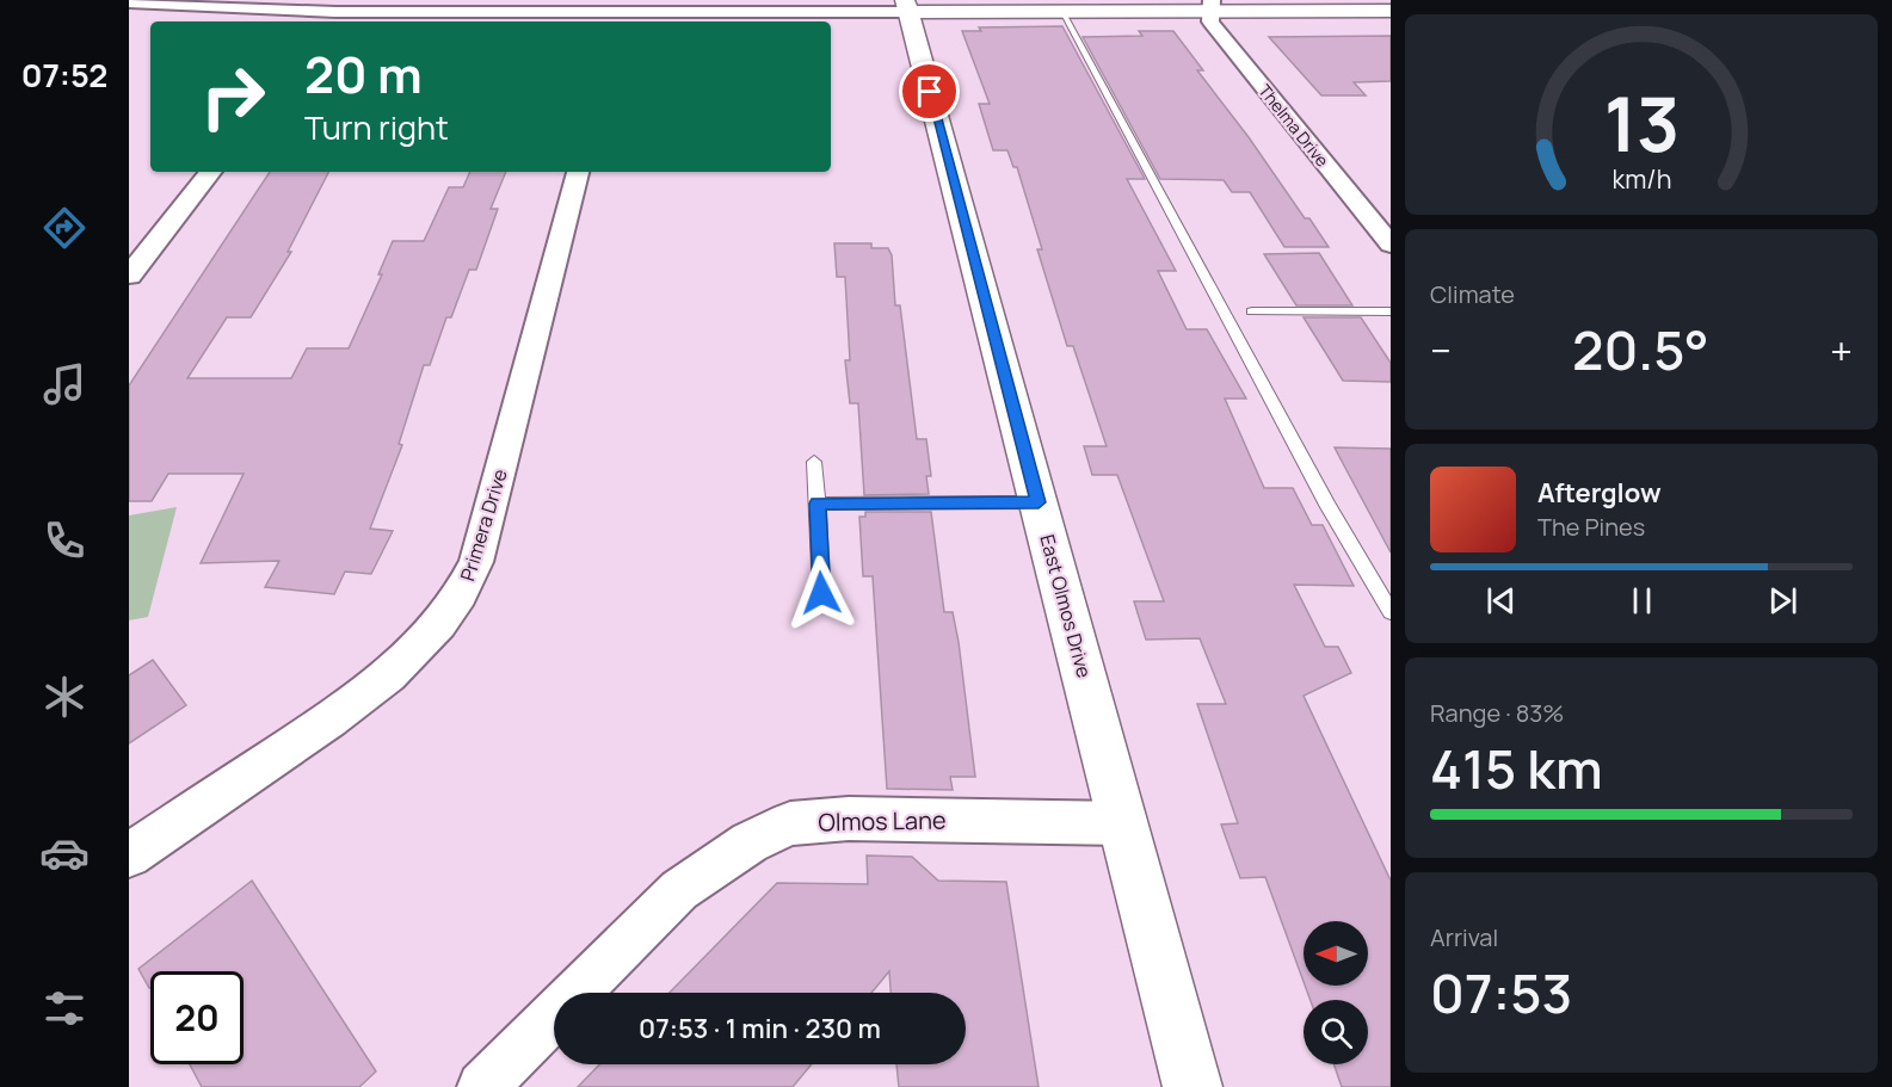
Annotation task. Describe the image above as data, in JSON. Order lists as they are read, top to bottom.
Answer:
{
  "streets": {
    "street": [
      "Thelma Drive",
      "Primera Drive",
      "East Olmos Drive",
      "Olmos Lane"
    ]
  },
  "crossings": [
    ["East Olmos Drive", "Olmos Lane"]
  ],
  "north": "left",
  "page": {
    "tabs": "07:52",
    "turn": ["20 m", "Turn right"],
    "tile": [
      "Climate",
      ["Range · 83%", "415 km"],
      ["Arrival", "07:53"]
    ],
    "heat": ["−", "20.5°", "+"],
    "song": ["Afterglow", "The Pines"],
    "limit": "20",
    "trip": "07:53 · 1 min · 230 m",
    "gauge": ["13", "km/h"]
  }
}
